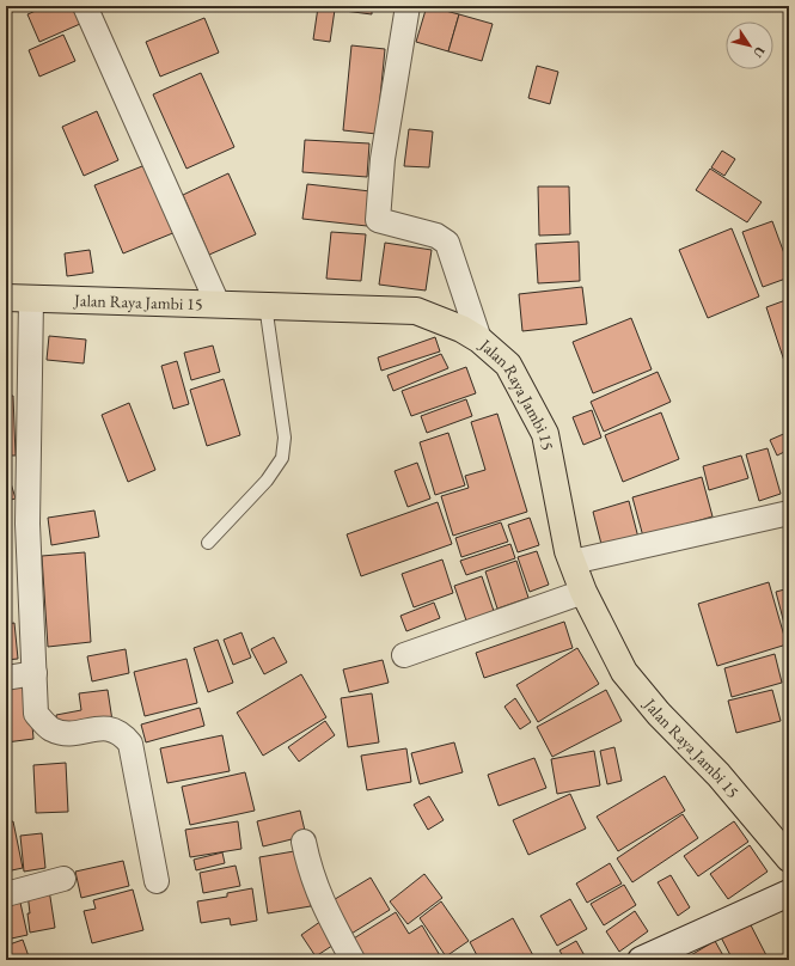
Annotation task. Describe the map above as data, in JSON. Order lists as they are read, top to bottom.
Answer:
{
  "streets": {
    "highway": ["Jalan Raya Jambi 15"]
  },
  "north": "bottom right"
}
